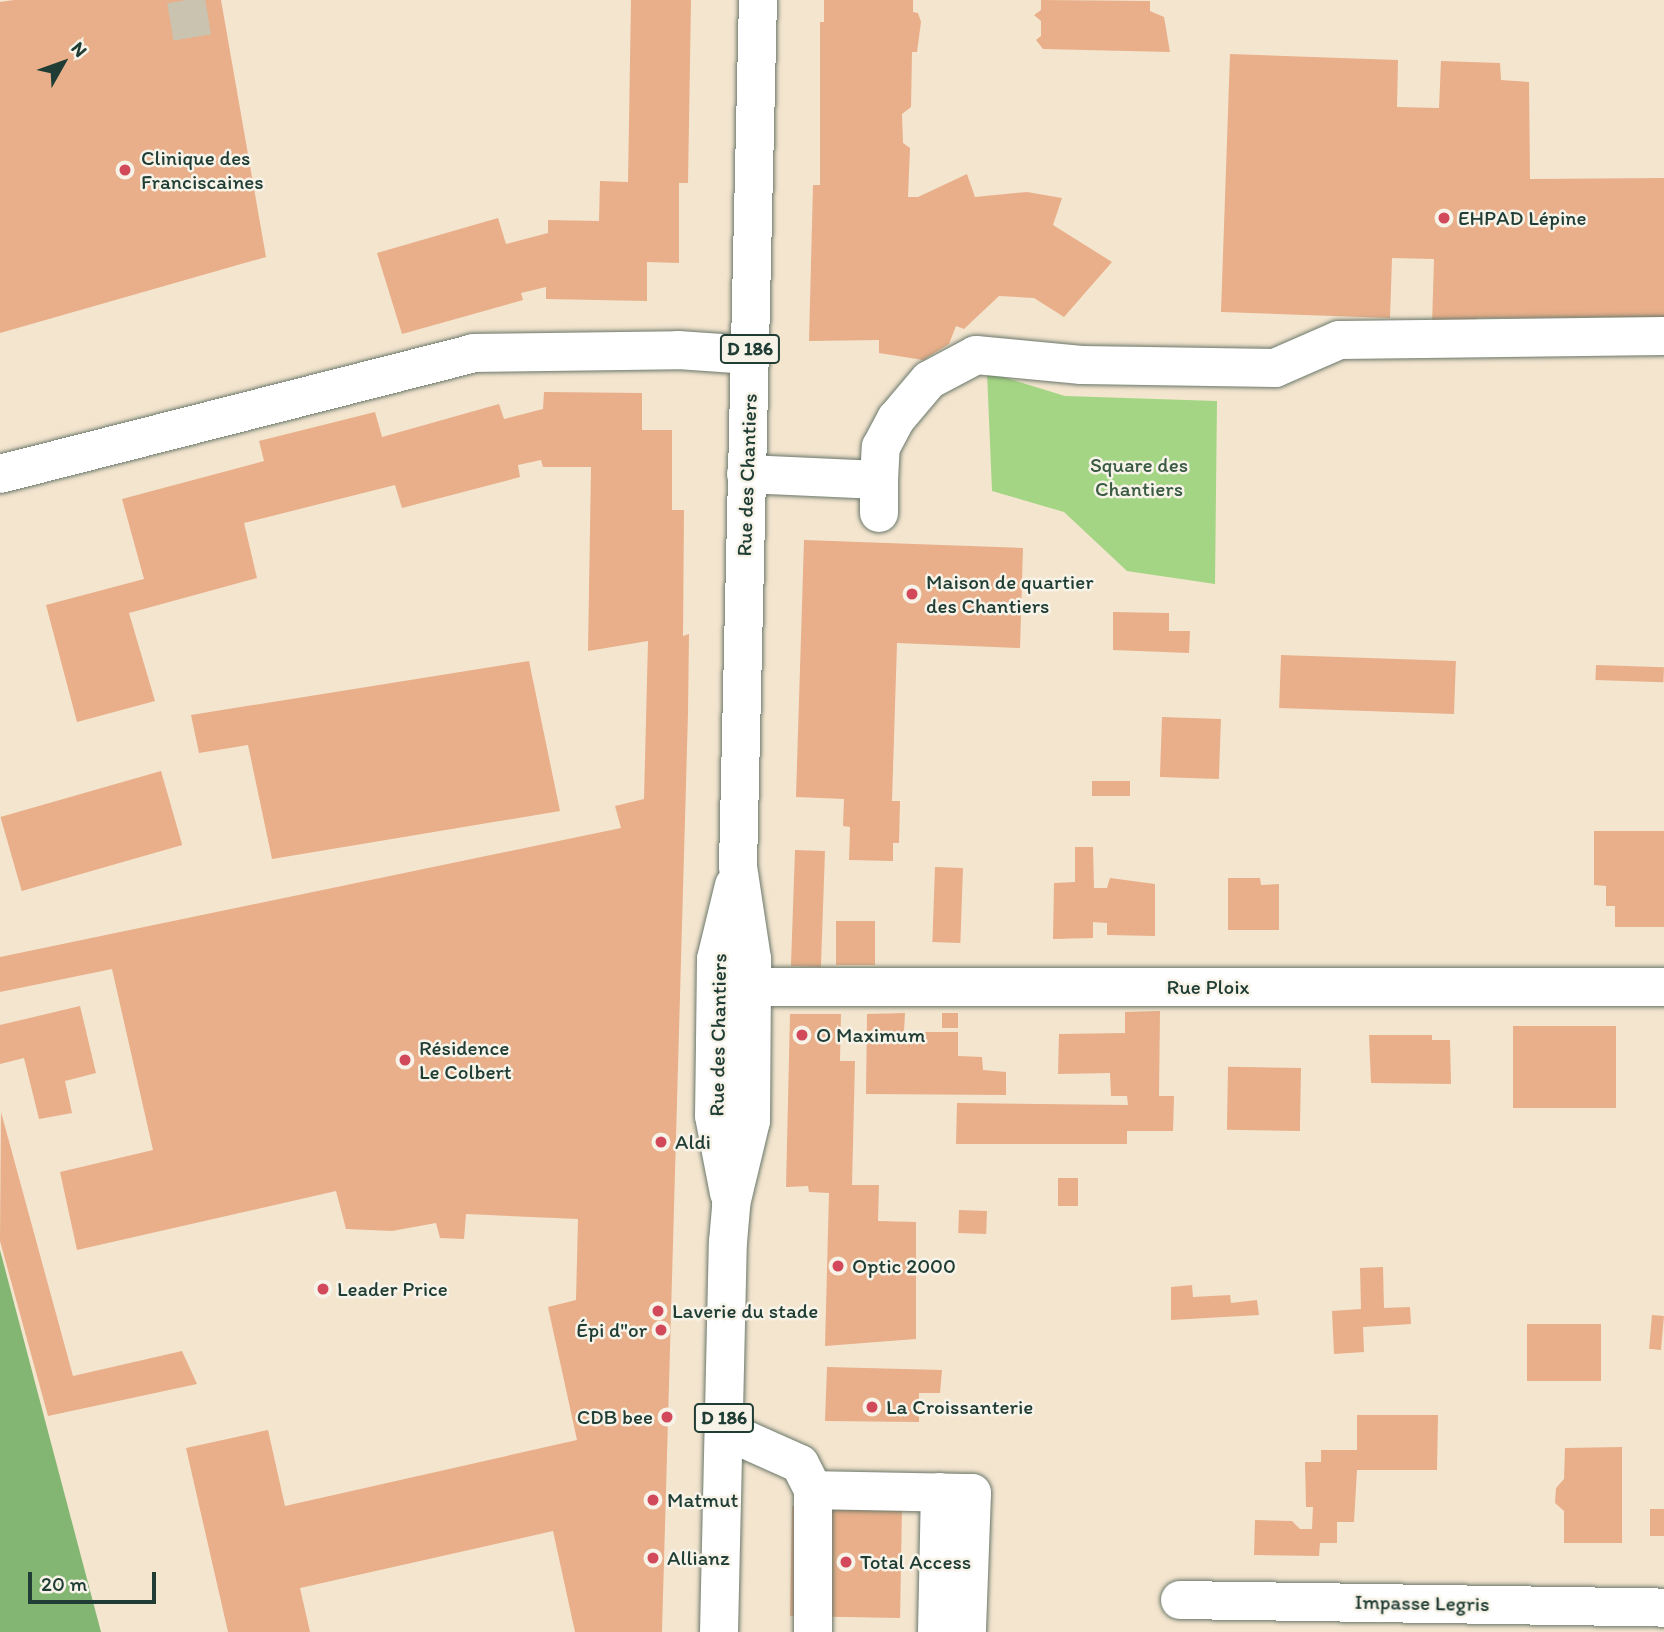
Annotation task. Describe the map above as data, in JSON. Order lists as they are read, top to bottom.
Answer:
{
  "streets": {
    "main road": [
      "D 186",
      "Rue des Chantiers",
      "Rue Ploix",
      "Impasse Legris"
    ]
  },
  "crossings": [
    ["Rue des Chantiers", "Rue Ploix"]
  ],
  "parks": ["Square des Chantiers"],
  "places": [
    "Clinique des Franciscaines",
    "EHPAD Lépine",
    "Maison de quartier des Chantiers",
    "O Maximum",
    "Résidence Le Colbert",
    "Aldi",
    "Optic 2000",
    "Leader Price",
    "Laverie du stade",
    "Épi d\"or",
    "La Croissanterie",
    "CDB bee",
    "Matmut",
    "Allianz",
    "Total Access"
  ],
  "scale_bar": "20 m",
  "north": "top right"
}
